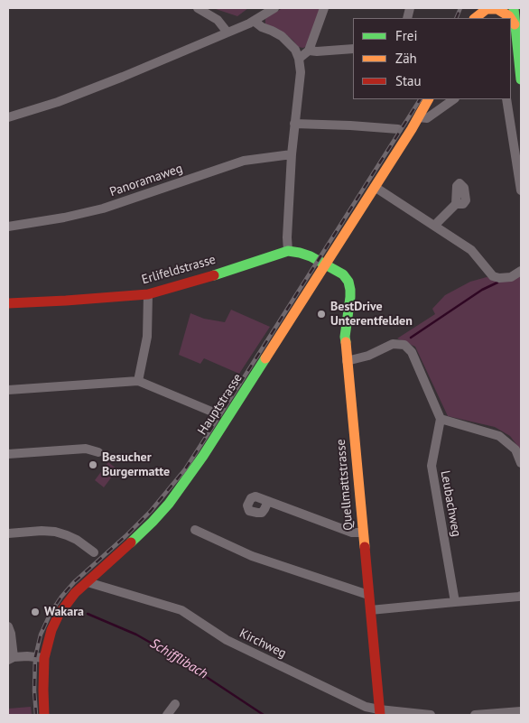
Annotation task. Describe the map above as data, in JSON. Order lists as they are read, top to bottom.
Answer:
{
  "streets": {
    "main road": ["Erlifeldstrasse", "Hauptstrasse", "Quellmattstrasse"],
    "street": ["Panoramaweg", "Leubachweg", "Kirchweg"]
  },
  "crossings": [
    ["Hauptstrasse", "Quellmattstrasse"],
    ["Hauptstrasse", "Kirchweg"],
    ["Quellmattstrasse", "Kirchweg"]
  ],
  "water": ["Schifflibach"],
  "places": ["BestDrive Unterentfelden", "Besucher Burgermatte", "Wakara"],
  "legend": ["Frei", "Zäh", "Stau"]
}
